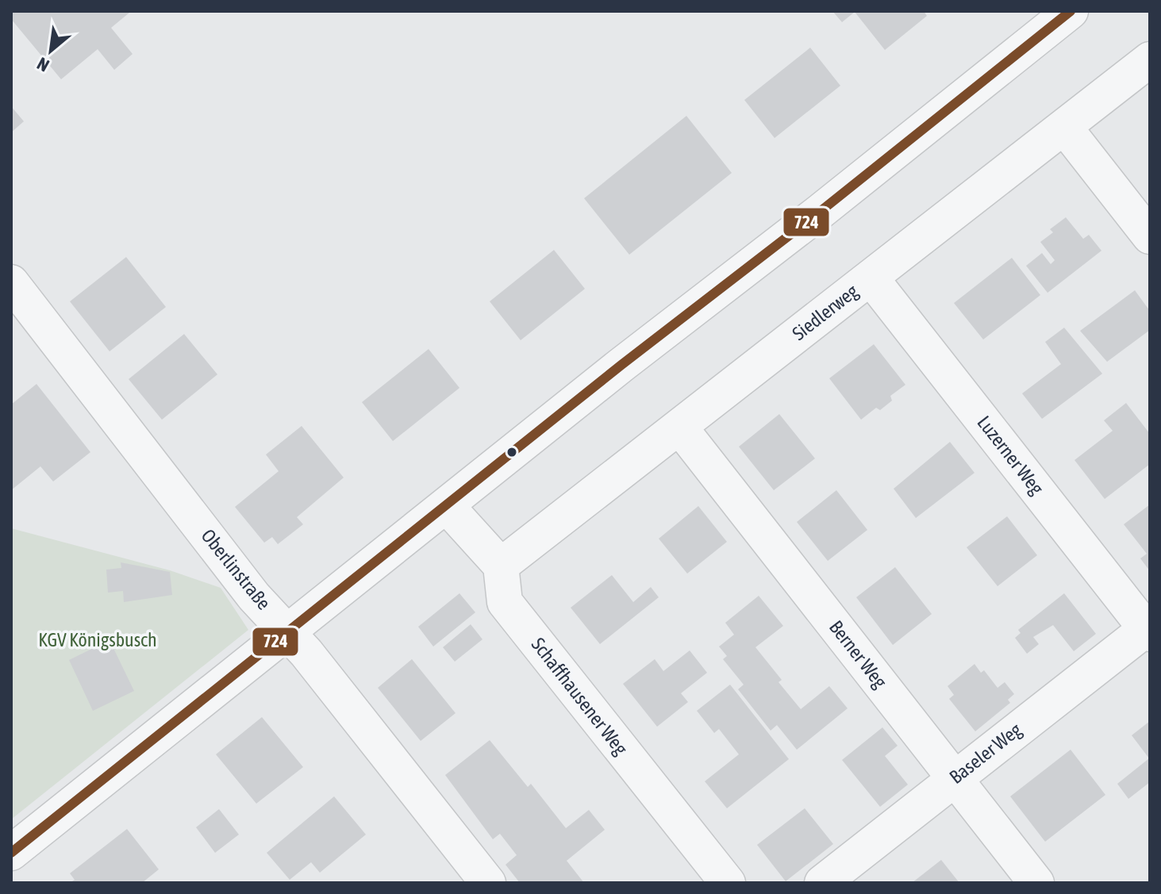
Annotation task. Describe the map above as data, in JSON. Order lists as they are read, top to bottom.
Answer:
{
  "streets": {
    "street": [
      "Siedlerweg",
      "Luzerner Weg",
      "Oberlinstraße",
      "Berner Weg",
      "Schaffhausener Weg",
      "Baseler Weg"
    ]
  },
  "crossings": [
    ["Siedlerweg", "Luzerner Weg"],
    ["Siedlerweg", "Berner Weg"],
    ["Siedlerweg", "Schaffhausener Weg"],
    ["Luzerner Weg", "Baseler Weg"],
    ["Berner Weg", "Baseler Weg"]
  ],
  "parks": ["KGV Königsbusch"],
  "lines": ["transit line 724"],
  "north": "bottom left"
}
